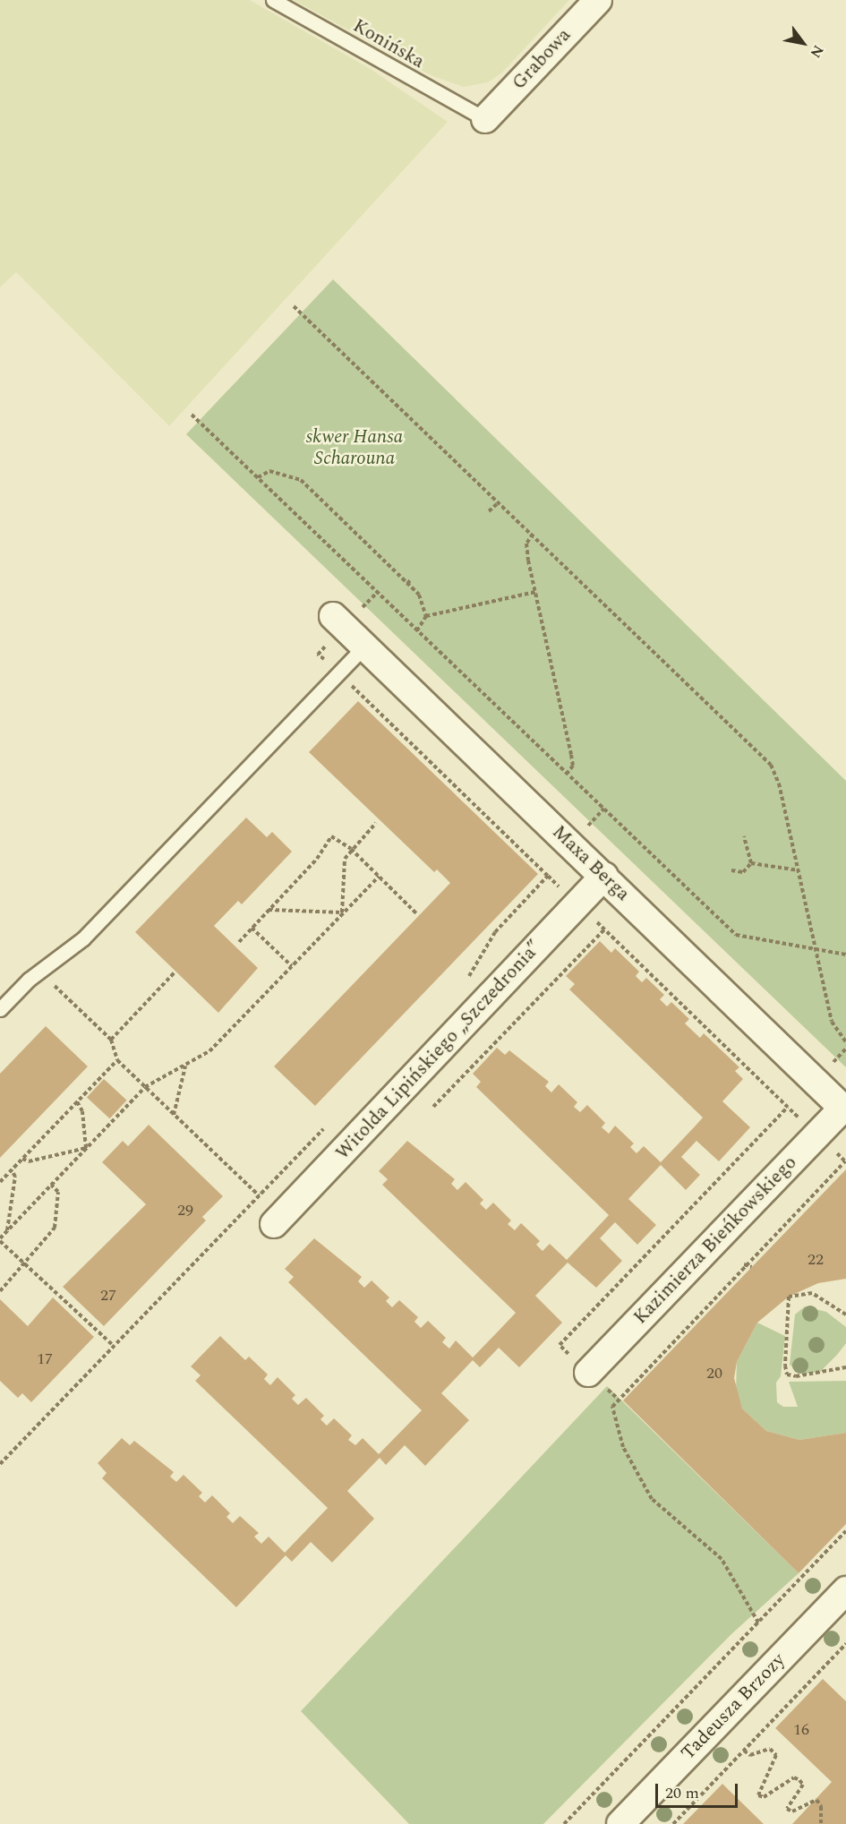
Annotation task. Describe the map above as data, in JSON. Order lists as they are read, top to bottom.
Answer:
{
  "streets": {
    "street": [
      "Grabowa",
      "Maxa Berga",
      "Witolda Lipińskiego „Szczedronia”",
      "Kazimierza Bieńkowskiego",
      "Tadeusza Brzozy"
    ],
    "lane": ["Konińska"]
  },
  "crossings": [
    ["Konińska", "Grabowa"],
    ["Maxa Berga", "Witolda Lipińskiego „Szczedronia”"],
    ["Maxa Berga", "Kazimierza Bieńkowskiego"]
  ],
  "parks": ["skwer Hansa Scharouna"],
  "house_numbers": [
    "29",
    "22",
    "27",
    "17",
    "20",
    "16"
  ],
  "scale_bar": "20 m",
  "north": "bottom right"
}
